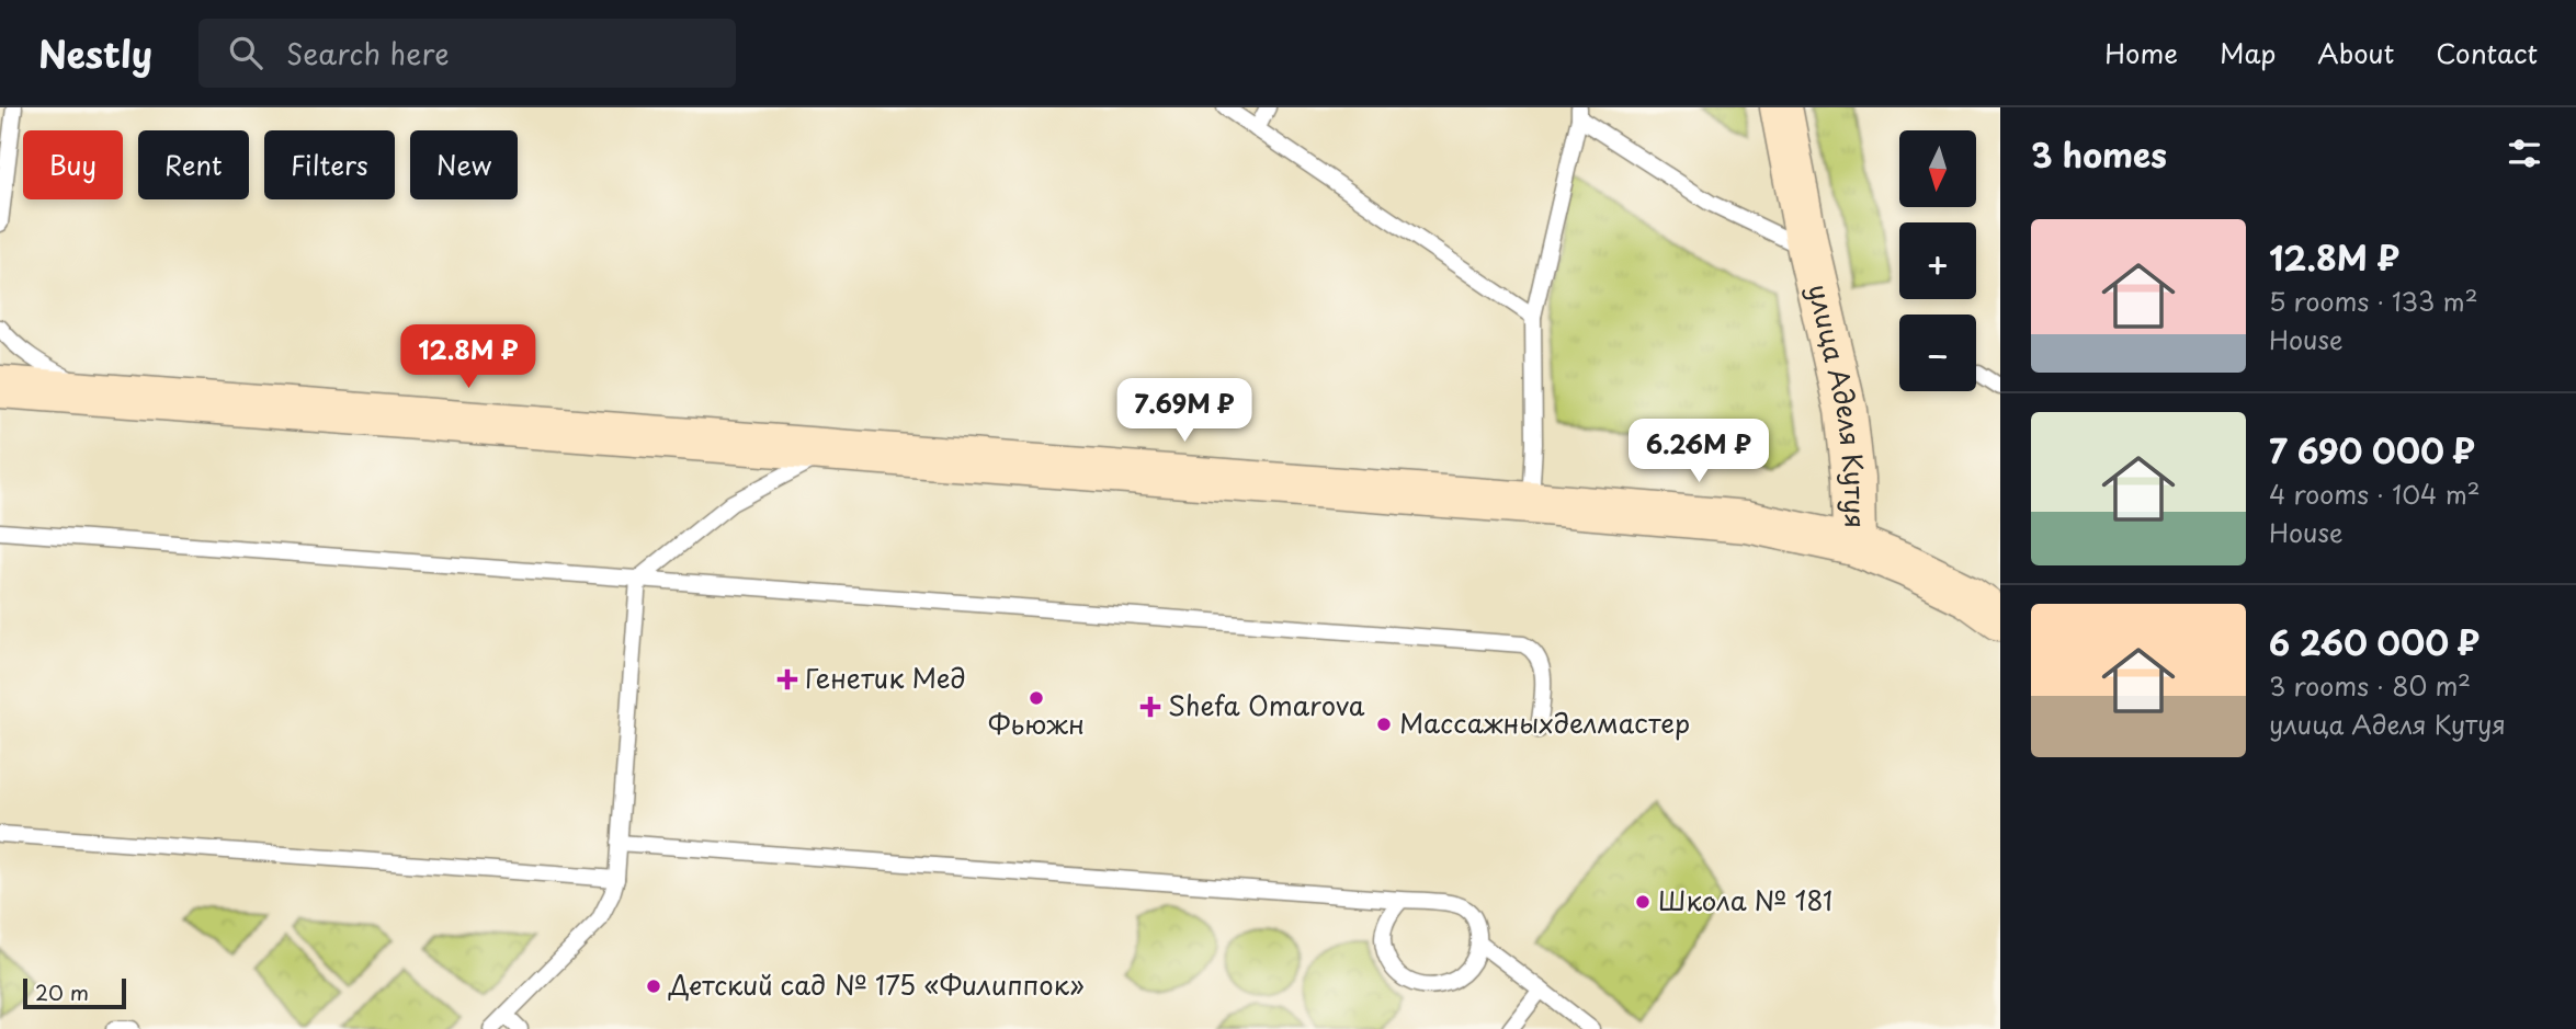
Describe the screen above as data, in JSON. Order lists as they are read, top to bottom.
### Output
{
  "streets": {
    "main road": ["улица Аделя Кутуя"]
  },
  "places": {
    "health": ["Генетик Мед", "Shefa Omarova"],
    "other": [
      "Фьюжн",
      "Массажныхделмастер",
      "Школа № 181",
      "Детский сад № 175 «Филиппок»"
    ]
  },
  "scale_bar": "20 m",
  "north": "bottom",
  "page": {
    "header": "Nestly",
    "search": "Search here",
    "nav": [
      "Home",
      "Map",
      "About",
      "Contact"
    ],
    "heading": "3 homes",
    "map_buttons": ["+", "−"],
    "chip": [
      "Buy",
      "Rent",
      "Filters",
      "New"
    ],
    "list": [
      {
        "name": "12.8M ₽",
        "note": "5 rooms · 133 m² · House"
      },
      {
        "name": "7 690 000 ₽",
        "note": "4 rooms · 104 m² · House"
      },
      {
        "name": "6 260 000 ₽",
        "note": "3 rooms · 80 m² · улица Аделя Кутуя"
      }
    ],
    "price": ["12.8M ₽", "7.69M ₽", "6.26M ₽"],
    "scale": "20 m"
  }
}
